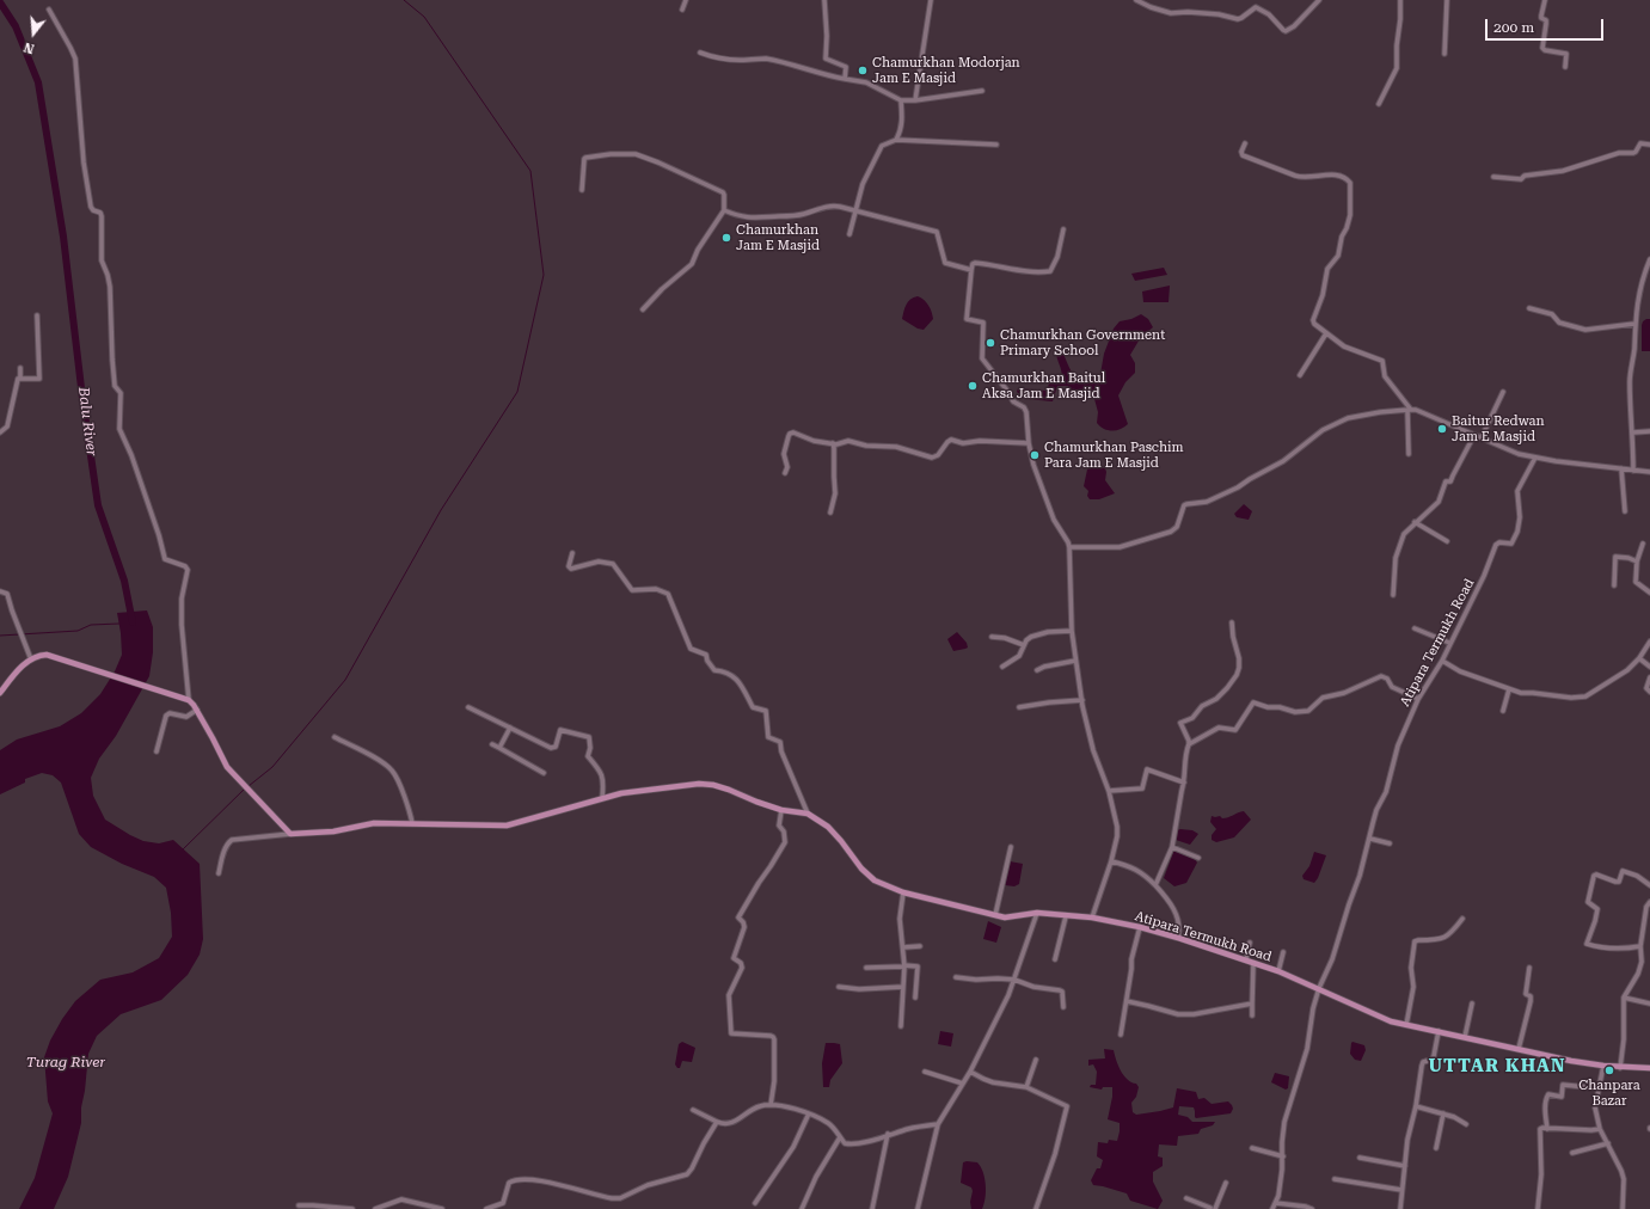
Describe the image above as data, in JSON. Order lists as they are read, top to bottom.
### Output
{
  "streets": {
    "main road": ["Atipara Termukh Road"]
  },
  "districts": ["UTTAR KHAN"],
  "water": ["Balu River", "Turag River"],
  "places": [
    "Chamurkhan Modorjan Jam E Masjid",
    "Chamurkhan Jam E Masjid",
    "Chamurkhan Government Primary School",
    "Chamurkhan Baitul Aksa Jam E Masjid",
    "Baitur Redwan Jam E Masjid",
    "Chamurkhan Paschim Para Jam E Masjid",
    "Chanpara Bazar"
  ],
  "scale_bar": "200 m",
  "north": "bottom"
}
